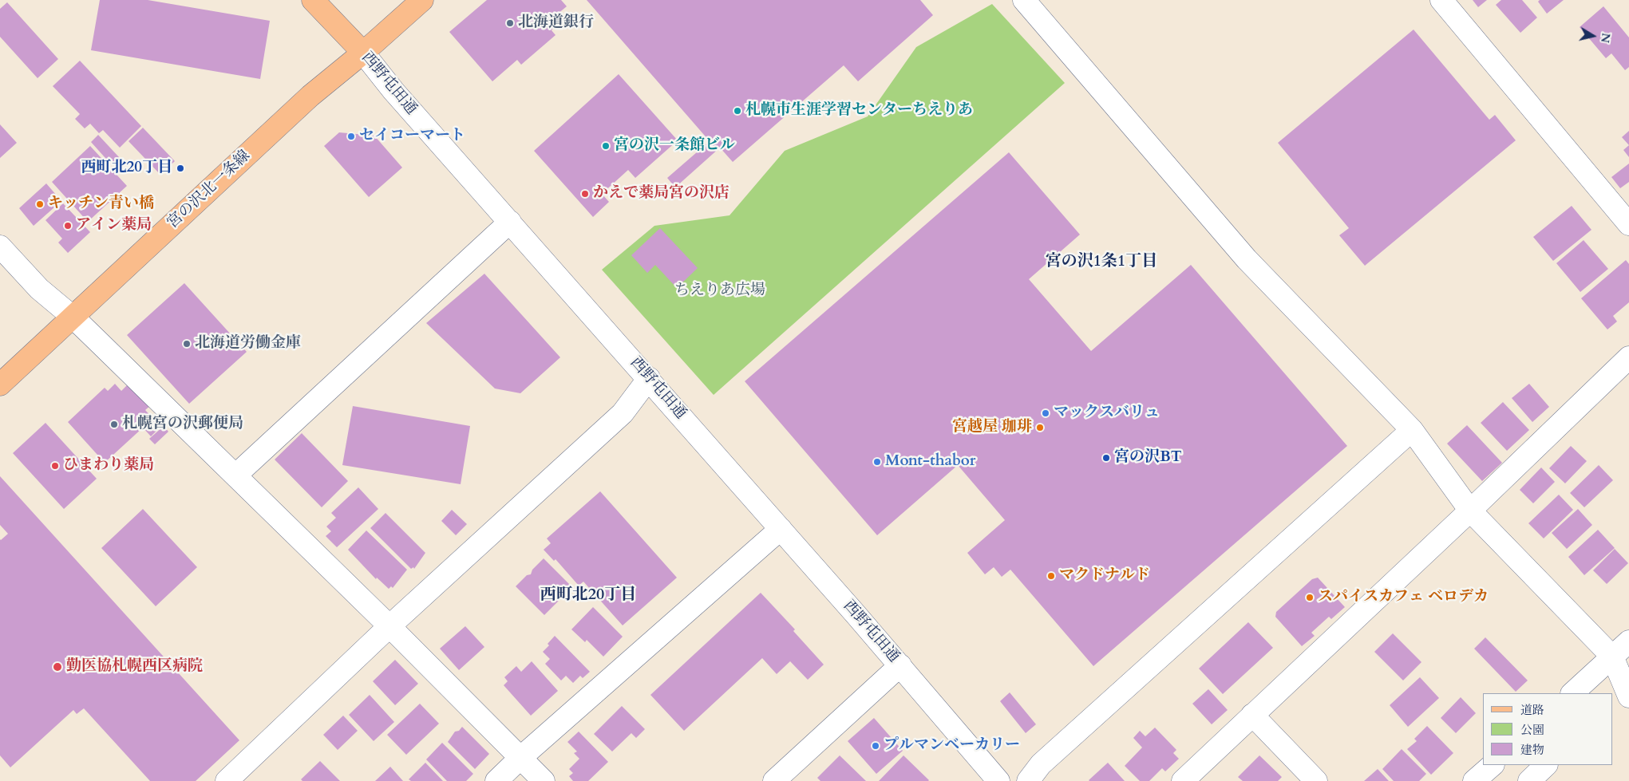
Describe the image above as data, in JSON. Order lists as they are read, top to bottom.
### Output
{
  "streets": {
    "main road": ["西野屯田通", "宮の沢北一条線"]
  },
  "crossings": [
    ["西野屯田通", "宮の沢北一条線"]
  ],
  "districts": ["宮の沢1条1丁目", "西町北20丁目"],
  "parks": ["ちえりあ広場"],
  "places": [
    "北海道銀行",
    "札幌市生涯学習センターちえりあ",
    "セイコーマート",
    "宮の沢一条館ビル",
    "西町北20丁目",
    "かえで薬局宮の沢店",
    "キッチン青い橋",
    "アイン薬局",
    "北海道労働金庫",
    "マックスバリュ",
    "札幌宮の沢郵便局",
    "宮越屋 珈琲",
    "宮の沢BT",
    "Mont-thabor",
    "ひまわり薬局",
    "マクドナルド",
    "スパイスカフェ ベロデカ",
    "勤医協札幌西区病院",
    "プルマンベーカリー"
  ],
  "legend": ["道路", "公園", "建物"],
  "north": "right"
}
